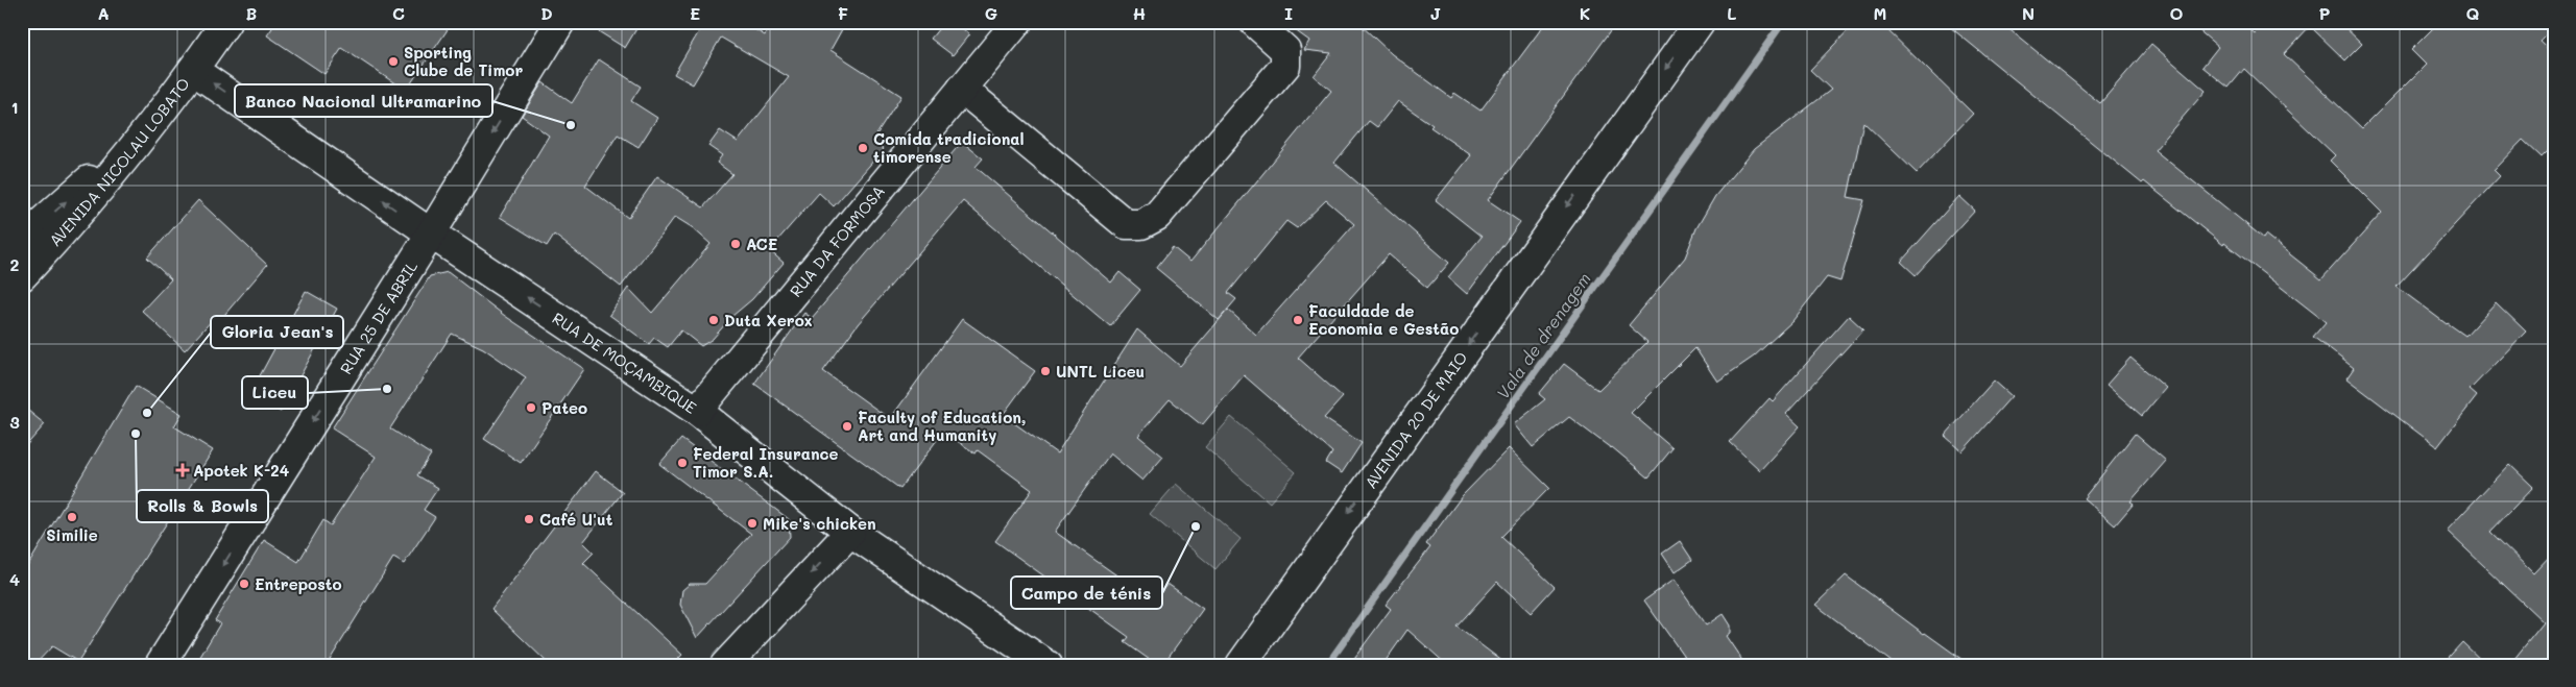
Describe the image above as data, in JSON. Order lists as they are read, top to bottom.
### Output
{
  "streets": {
    "street": [
      "AVENIDA NICOLAU LOBATO",
      "RUA DA FORMOSA",
      "RUA 25 DE ABRIL",
      "RUA DE MOÇAMBIQUE",
      "AVENIDA 20 DE MAIO"
    ]
  },
  "crossings": [
    ["AVENIDA NICOLAU LOBATO", "RUA DE MOÇAMBIQUE"],
    ["RUA DA FORMOSA", "RUA DE MOÇAMBIQUE"],
    ["RUA 25 DE ABRIL", "RUA DE MOÇAMBIQUE"]
  ],
  "one_way": ["RUA 25 DE ABRIL", "RUA DE MOÇAMBIQUE", "AVENIDA 20 DE MAIO"],
  "water": ["Vala de drenagem"],
  "places": {
    "other": [
      "Sporting Clube de Timor",
      "Banco Nacional Ultramarino",
      "Comida tradicional timorense",
      "ACE",
      "Duta Xerox",
      "Faculdade de Economia e Gestão",
      "UNTL Liceu",
      "Liceu",
      "Pateo",
      "Gloria Jean's",
      "Faculty of Education, Art and Humanity",
      "Rolls & Bowls",
      "Federal Insurance Timor S.A.",
      "Similie",
      "Café U'ut",
      "Mike's chicken",
      "Campo de ténis",
      "Entreposto"
    ],
    "health": ["Apotek K-24"]
  },
  "grid": {
    "columns": [
      "A",
      "B",
      "C",
      "D",
      "E",
      "F",
      "G",
      "H",
      "I",
      "J",
      "K",
      "L",
      "M",
      "N",
      "O",
      "P",
      "Q"
    ],
    "rows": [
      "1",
      "2",
      "3",
      "4"
    ]
  }
}
